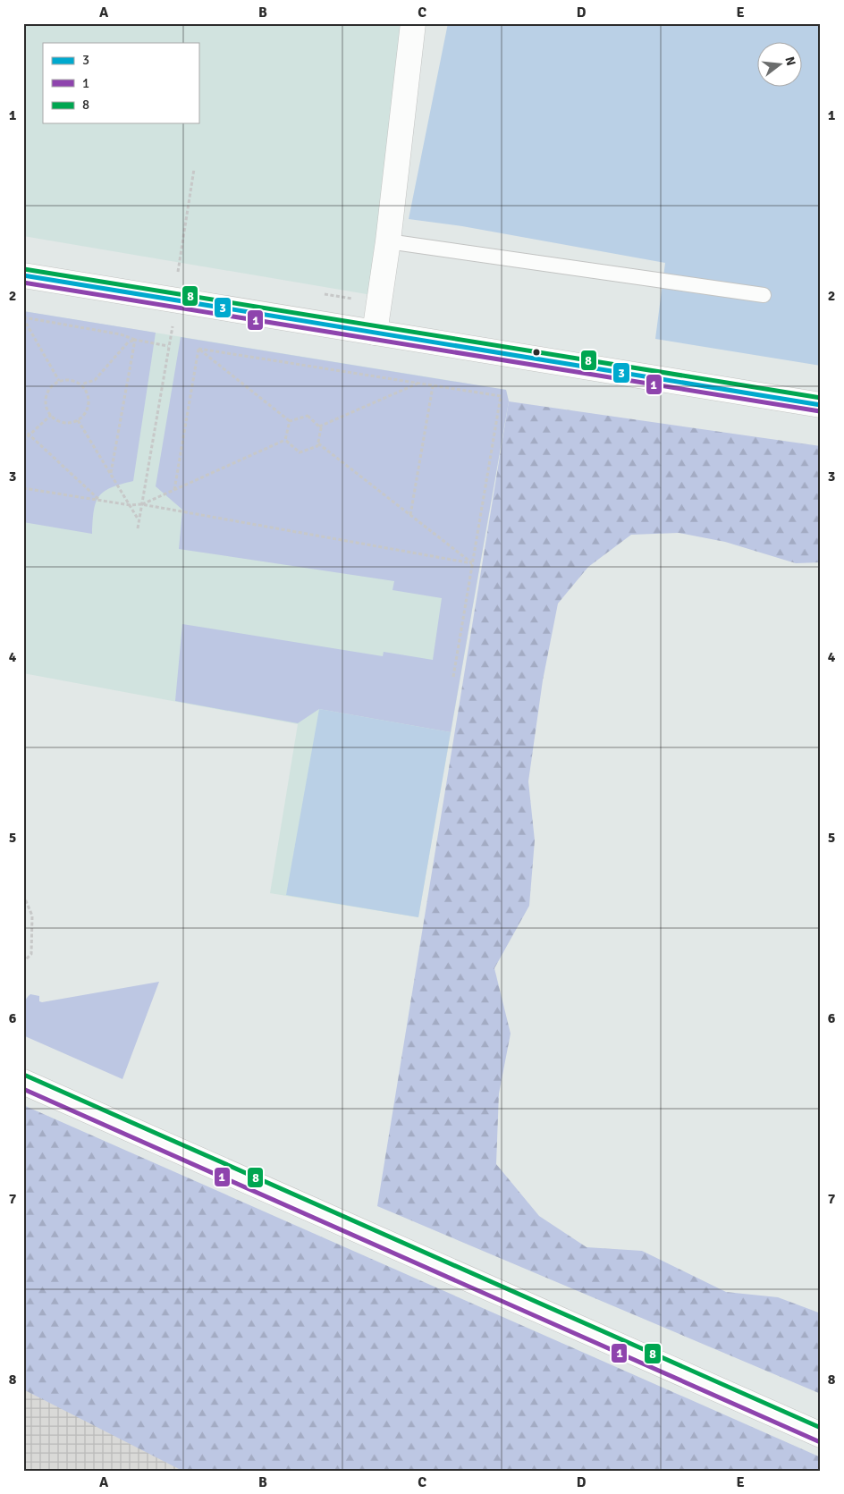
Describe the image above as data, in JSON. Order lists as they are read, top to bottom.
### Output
{
  "lines": ["transit line 8", "transit line 3", "transit line 1"],
  "legend": ["3", "1", "8"],
  "north": "right",
  "grid": {
    "columns": [
      "A",
      "B",
      "C",
      "D",
      "E"
    ],
    "rows": [
      "1",
      "2",
      "3",
      "4",
      "5",
      "6",
      "7",
      "8"
    ]
  }
}
